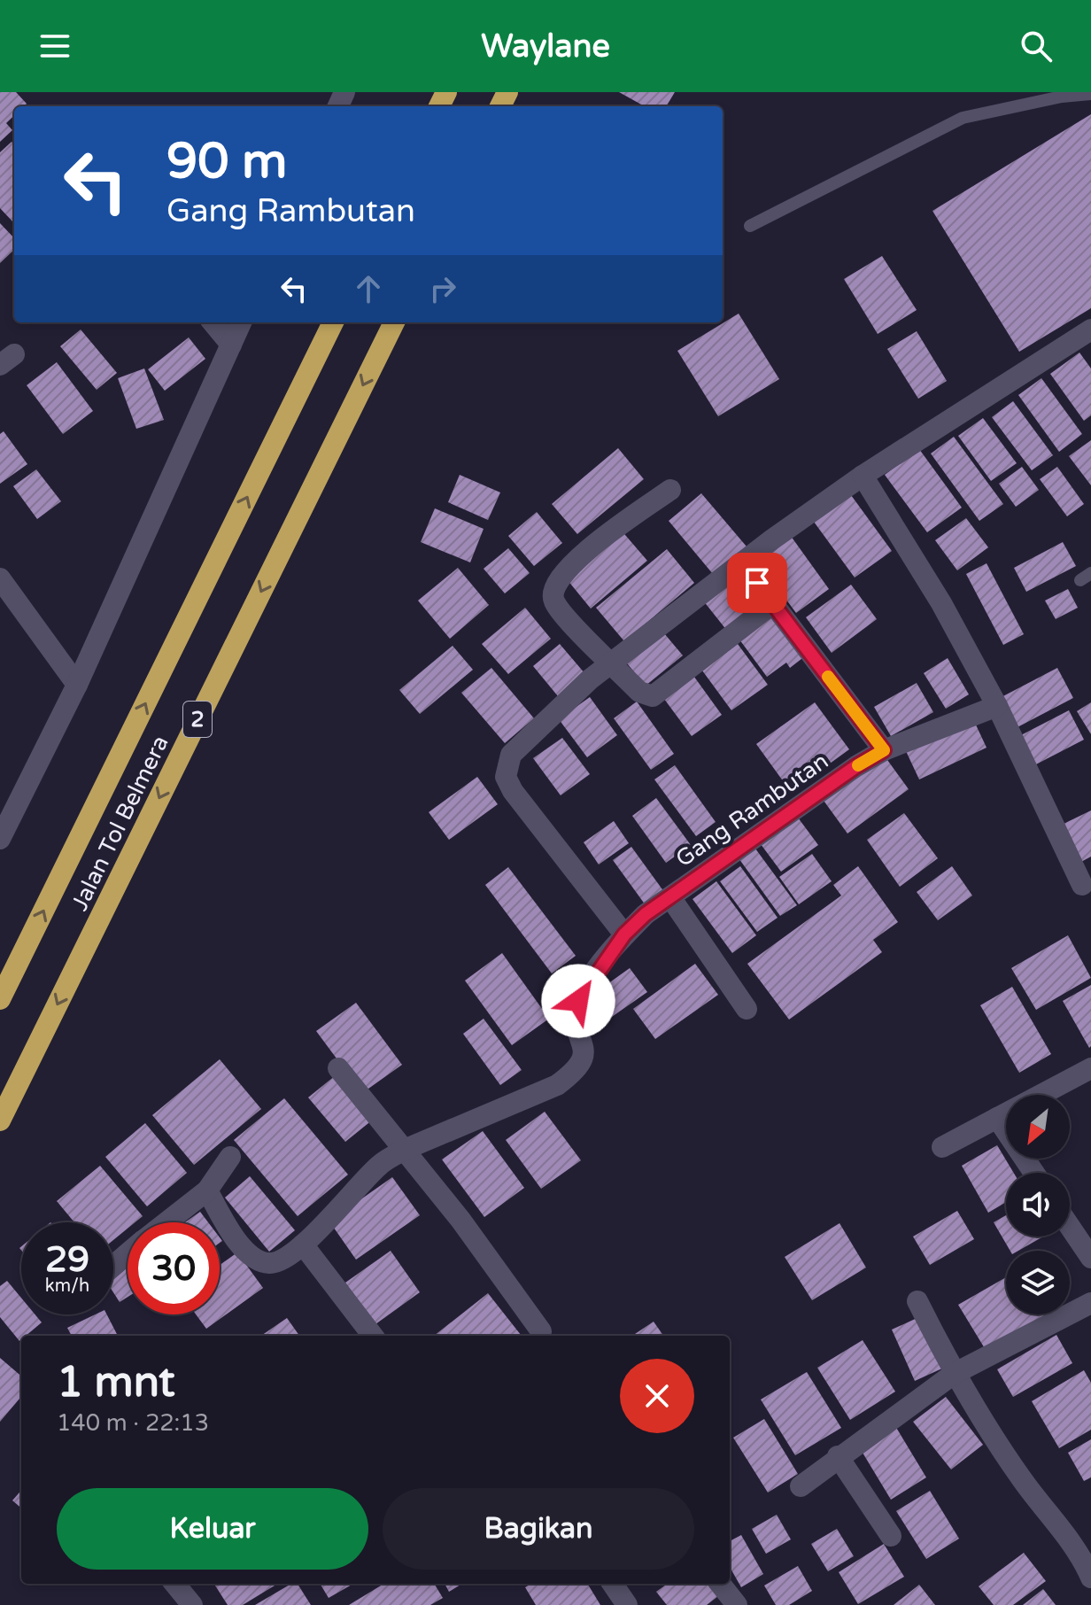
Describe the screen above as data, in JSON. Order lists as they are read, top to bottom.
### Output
{
  "streets": {
    "highway": ["2", "Jalan Tol Belmera"],
    "street": ["Gang Rambutan"]
  },
  "north": "bottom left",
  "page": {
    "header": "Waylane",
    "turn": ["90 m", "Gang Rambutan"],
    "speed": "29 km/h",
    "limit": "30",
    "heading": ["1 mnt", "140 m · 22:13"],
    "buttons": ["Keluar", "Bagikan"]
  }
}
